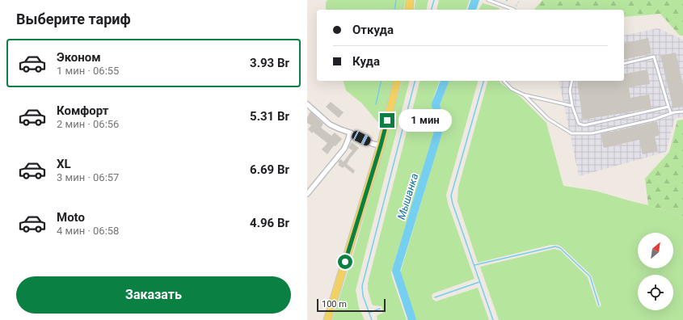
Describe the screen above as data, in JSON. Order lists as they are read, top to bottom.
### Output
{
  "water": ["Мышанка"],
  "scale_bar": "100 m",
  "north": "top right",
  "page": {
    "heading": "Выберите тариф",
    "banner": ["Откуда", "Куда"],
    "list": [
      {
        "name": "Эконом",
        "note": "1 мин · 06:55",
        "value": "3.93 Br"
      },
      {
        "name": "Комфорт",
        "note": "2 мин · 06:56",
        "value": "5.31 Br"
      },
      {
        "name": "XL",
        "note": "3 мин · 06:57",
        "value": "6.69 Br"
      },
      {
        "name": "Moto",
        "note": "4 мин · 06:58",
        "value": "4.96 Br"
      }
    ],
    "bubble": "1 мин",
    "buttons": "Заказать",
    "scale": "100 m"
  }
}
